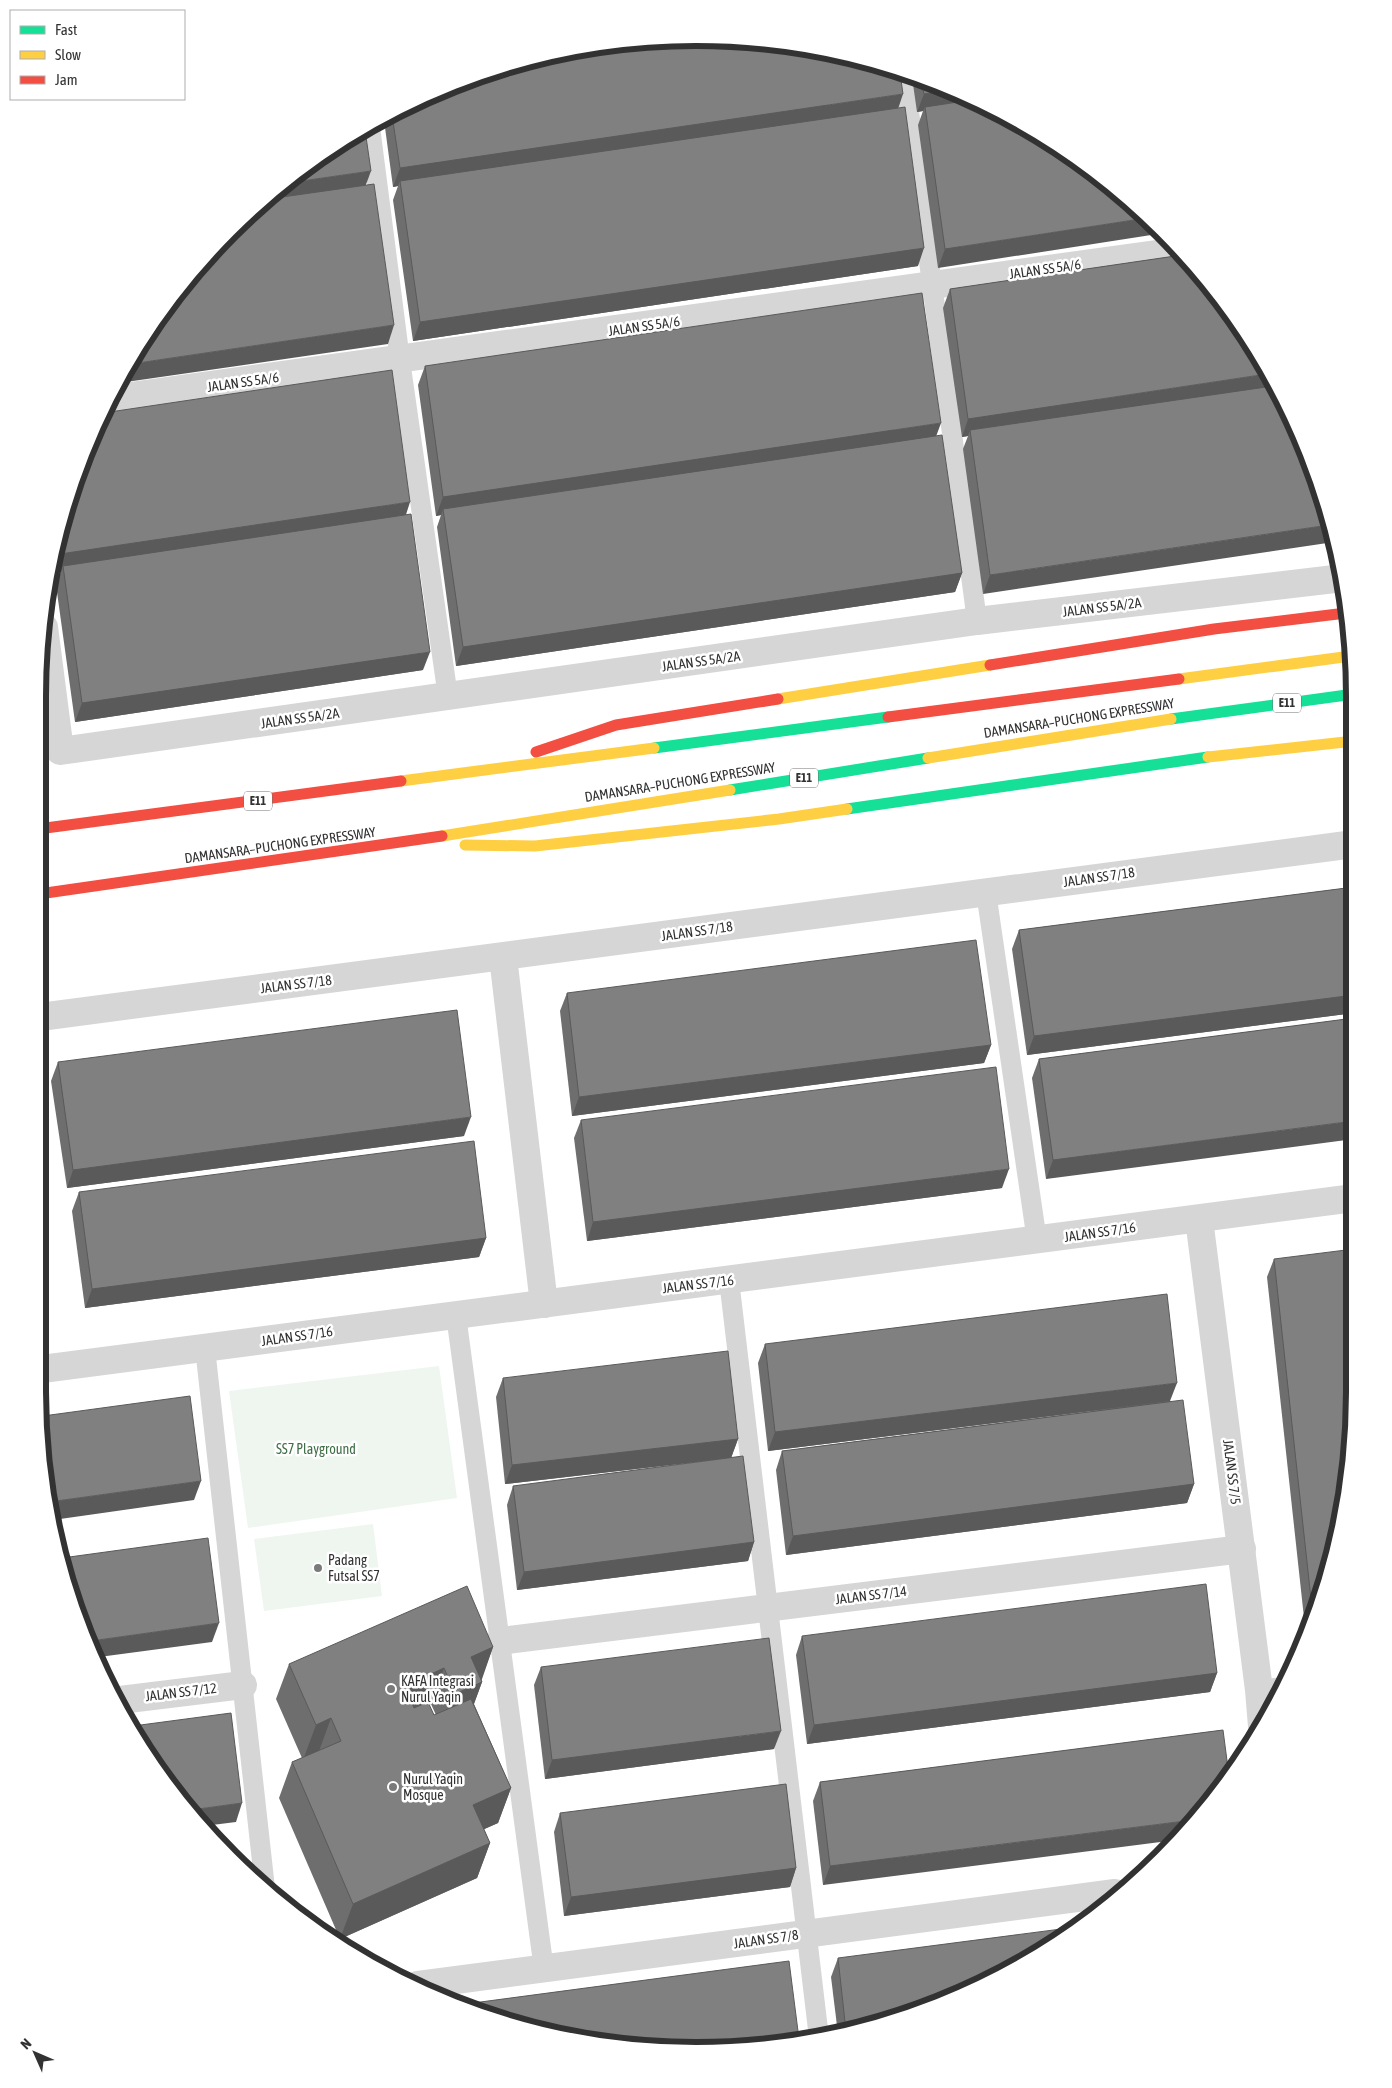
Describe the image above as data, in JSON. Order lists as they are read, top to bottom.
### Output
{
  "streets": {
    "highway": ["E11", "DAMANSARA–PUCHONG EXPRESSWAY"],
    "street": [
      "JALAN SS 5A/6",
      "JALAN SS 5A/2A",
      "JALAN SS 7/18",
      "JALAN SS 7/16",
      "JALAN SS 7/5",
      "JALAN SS 7/14",
      "JALAN SS 7/12",
      "JALAN SS 7/8"
    ]
  },
  "crossings": [
    ["JALAN SS 7/16", "JALAN SS 7/5"],
    ["JALAN SS 7/5", "JALAN SS 7/14"]
  ],
  "parks": ["SS7 Playground"],
  "places": ["Padang Futsal SS7", "KAFA Integrasi Nurul Yaqin", "Nurul Yaqin Mosque"],
  "legend": ["Fast", "Slow", "Jam"],
  "north": "top left"
}
